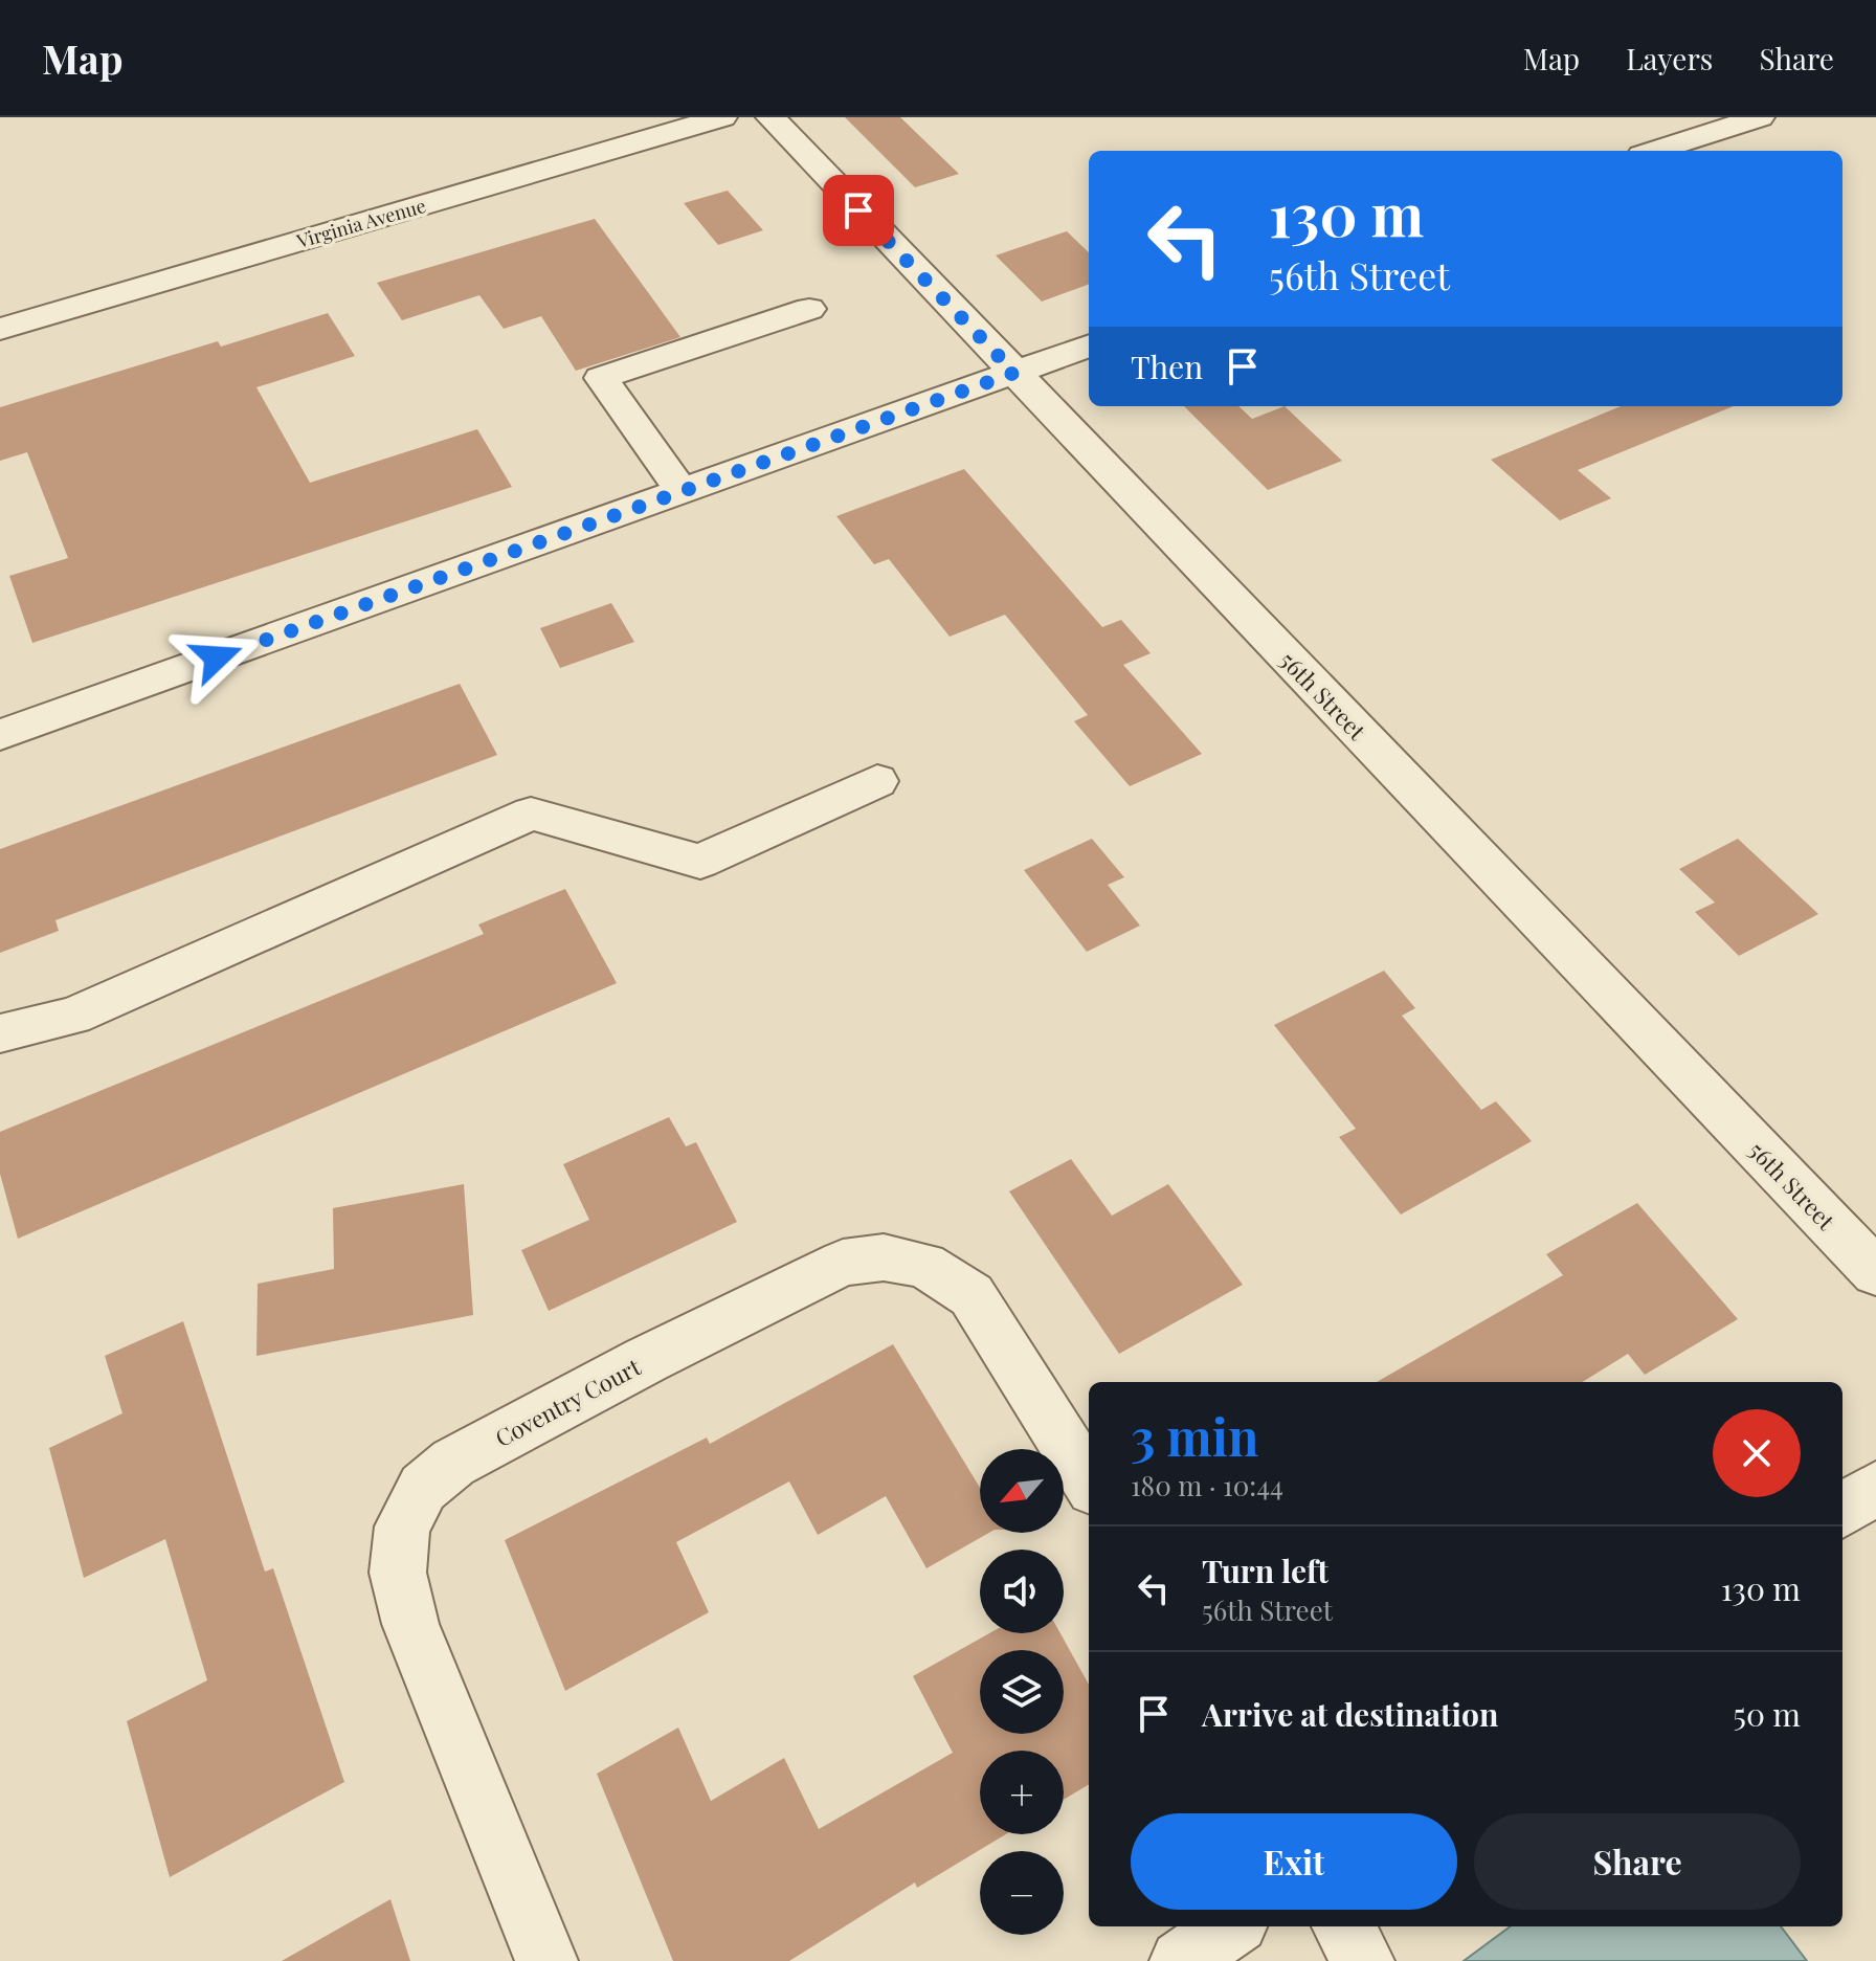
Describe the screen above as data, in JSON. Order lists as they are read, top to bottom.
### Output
{
  "streets": {
    "street": ["Virginia Avenue", "56th Street", "Coventry Court"]
  },
  "north": "bottom left",
  "page": {
    "header": "Map",
    "nav": ["Map", "Layers", "Share"],
    "turn": ["130 m", "56th Street"],
    "then": "Then",
    "heading": ["3 min", "180 m · 10:44"],
    "map_buttons": ["+", "−"],
    "list": [
      {
        "name": "Turn left",
        "note": "56th Street",
        "value": "130 m"
      },
      {
        "name": "Arrive at destination",
        "value": "50 m"
      }
    ],
    "buttons": ["Exit", "Share"]
  }
}
